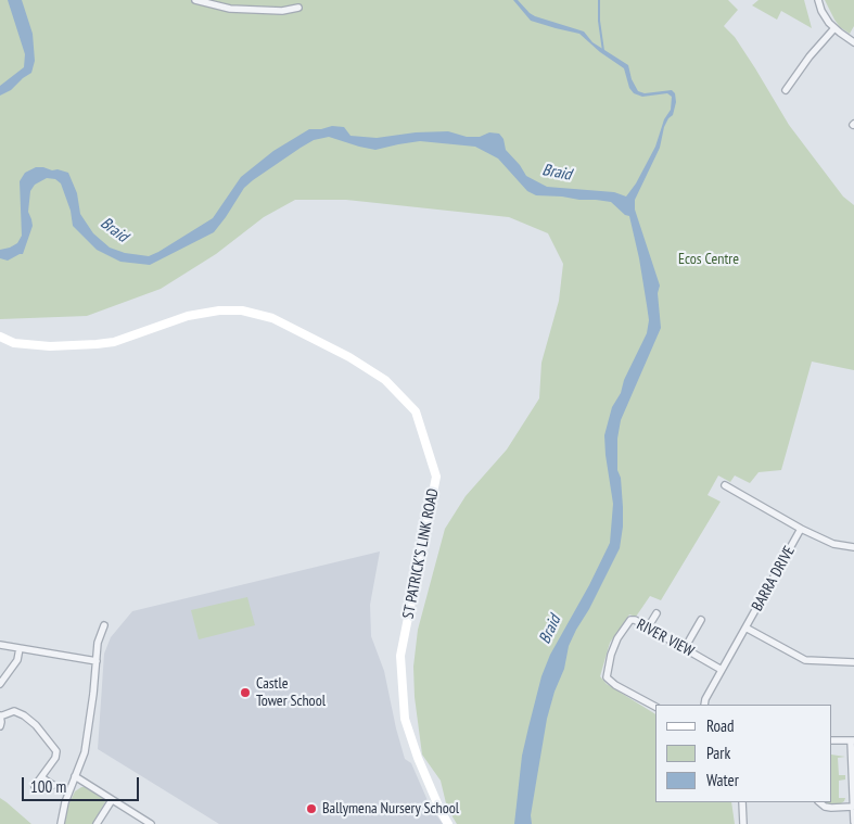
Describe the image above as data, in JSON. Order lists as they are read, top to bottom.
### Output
{
  "streets": {
    "street": ["ST PATRICK’S LINK ROAD", "BARRA DRIVE", "RIVER VIEW"]
  },
  "crossings": [
    ["BARRA DRIVE", "RIVER VIEW"]
  ],
  "water": ["Braid"],
  "parks": ["Ecos Centre"],
  "places": ["Castle Tower School", "Ballymena Nursery School"],
  "legend": ["Road", "Park", "Water"],
  "scale_bar": "100 m"
}
